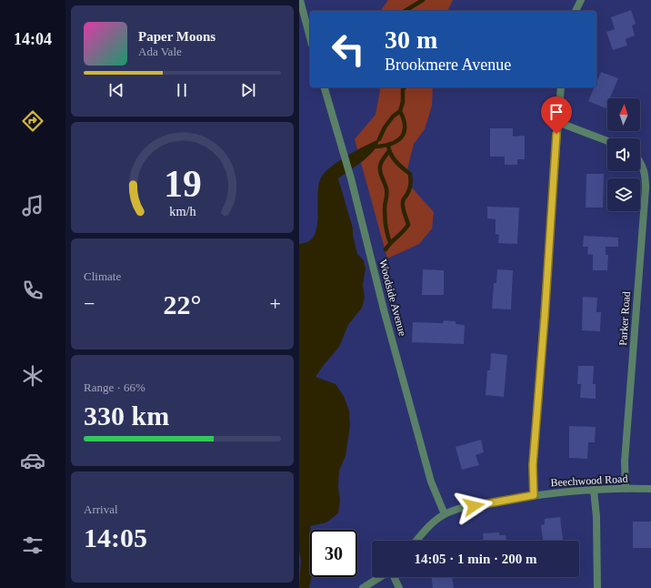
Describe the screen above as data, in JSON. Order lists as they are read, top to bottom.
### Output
{
  "streets": {
    "street": ["Woodside Avenue", "Parker Road", "Beechwood Road"]
  },
  "crossings": [
    ["Woodside Avenue", "Beechwood Road"],
    ["Parker Road", "Beechwood Road"]
  ],
  "north": "top",
  "page": {
    "tabs": "14:04",
    "turn": ["30 m", "Brookmere Avenue"],
    "song": ["Paper Moons", "Ada Vale"],
    "tile": [
      "Climate",
      ["Range · 66%", "330 km"],
      ["Arrival", "14:05"]
    ],
    "heat": ["−", "22°", "+"],
    "limit": "30",
    "trip": "14:05 · 1 min · 200 m",
    "gauge": ["19", "km/h"]
  }
}
